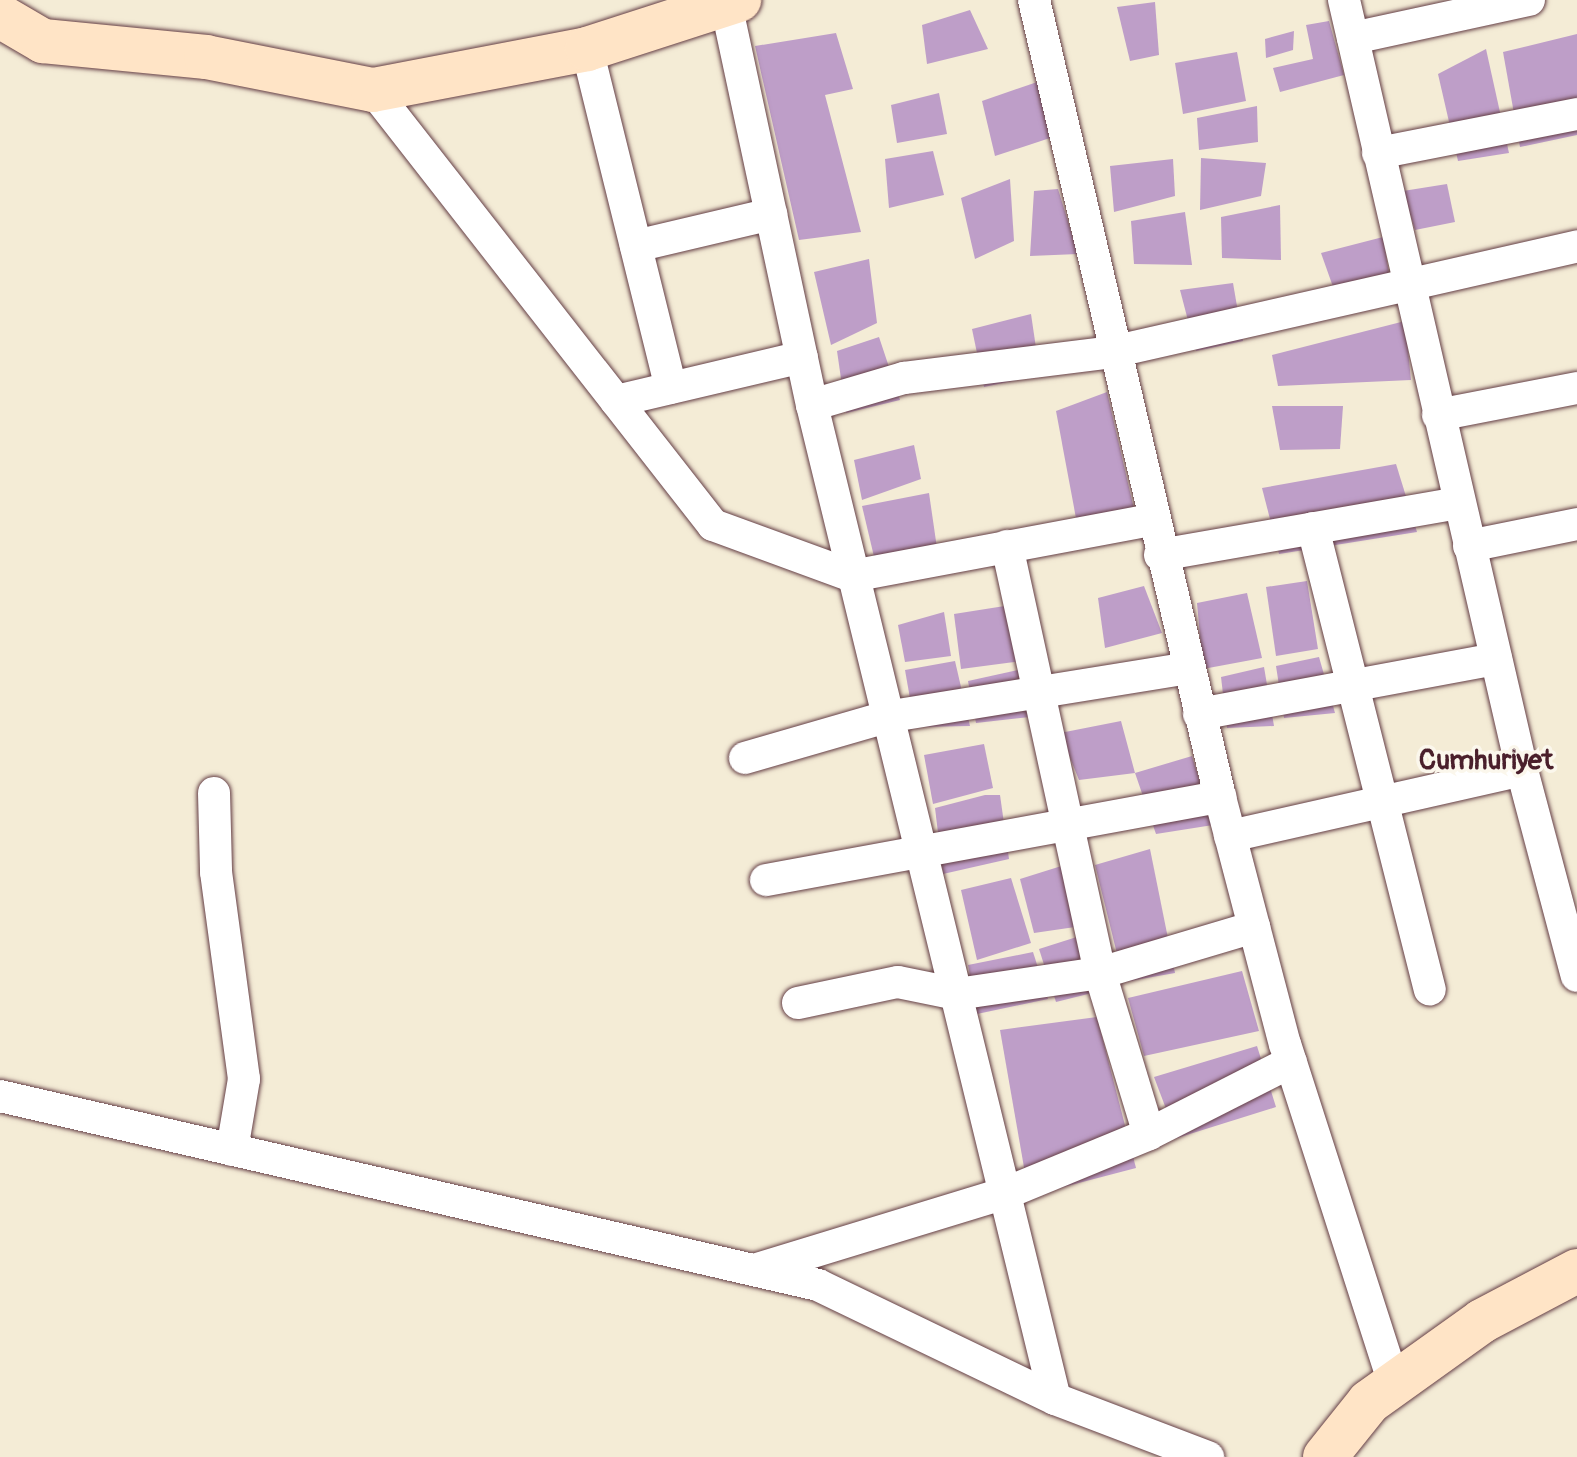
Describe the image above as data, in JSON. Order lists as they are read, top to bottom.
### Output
{
  "districts": ["Cumhuriyet"]
}
